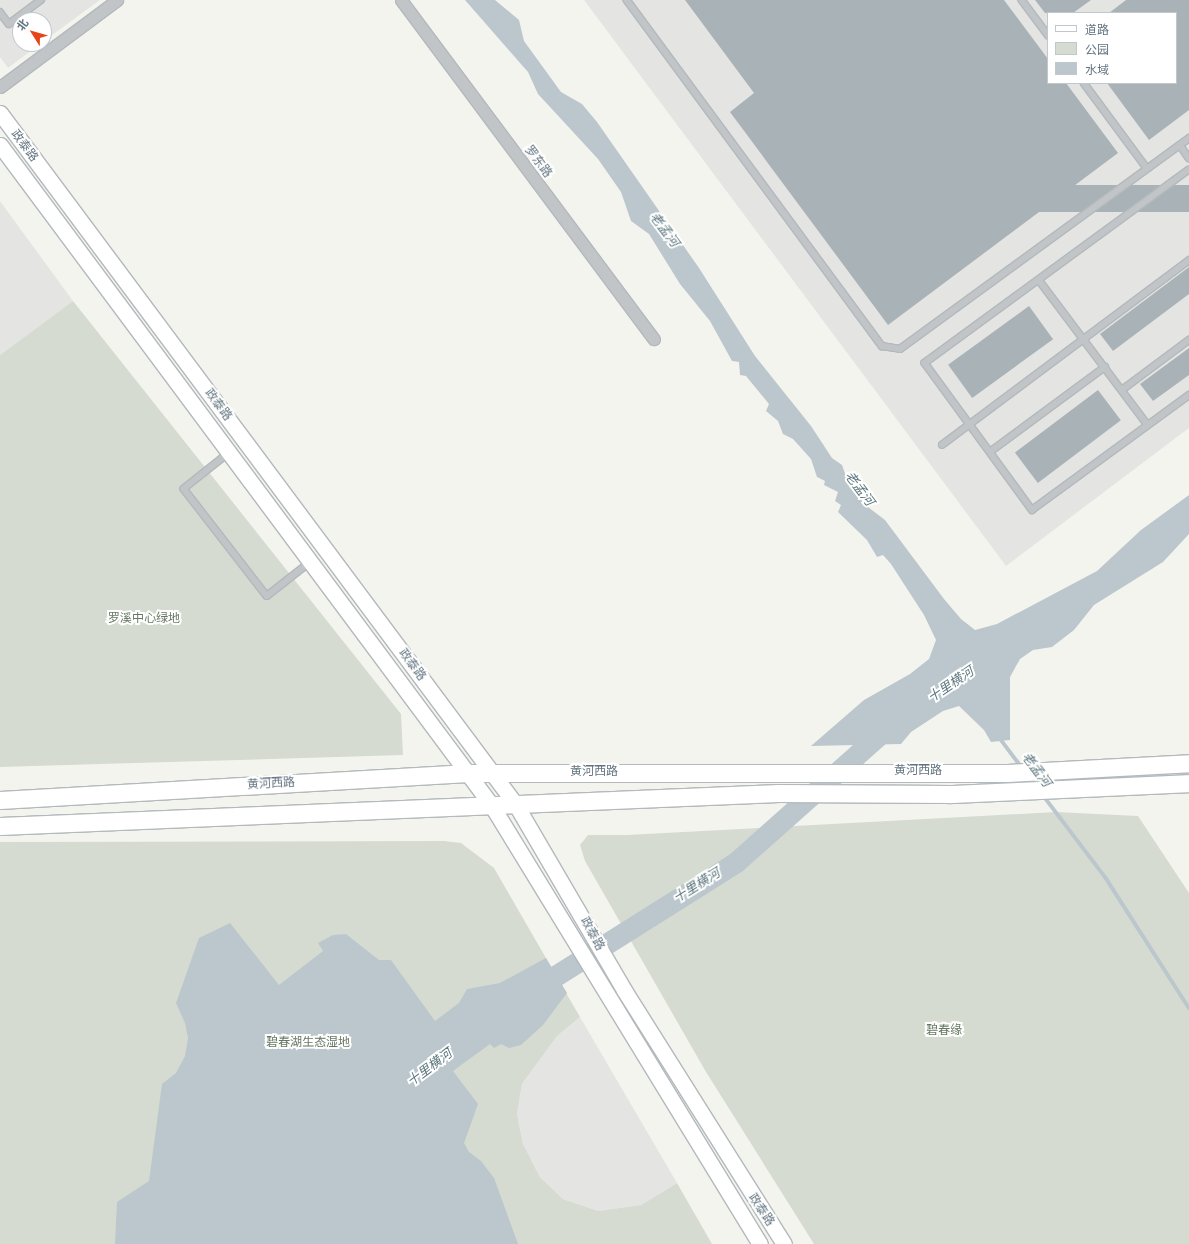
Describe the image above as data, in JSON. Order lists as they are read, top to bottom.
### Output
{
  "streets": {
    "main road": ["政泰路", "黄河西路"],
    "street": ["罗东路"]
  },
  "crossings": [
    ["政泰路", "黄河西路"]
  ],
  "water": ["老孟河", "十里横河"],
  "parks": ["罗溪中心绿地", "碧春缘", "碧春湖生态湿地"],
  "legend": ["道路", "公园", "水域"],
  "north": "top left"
}
